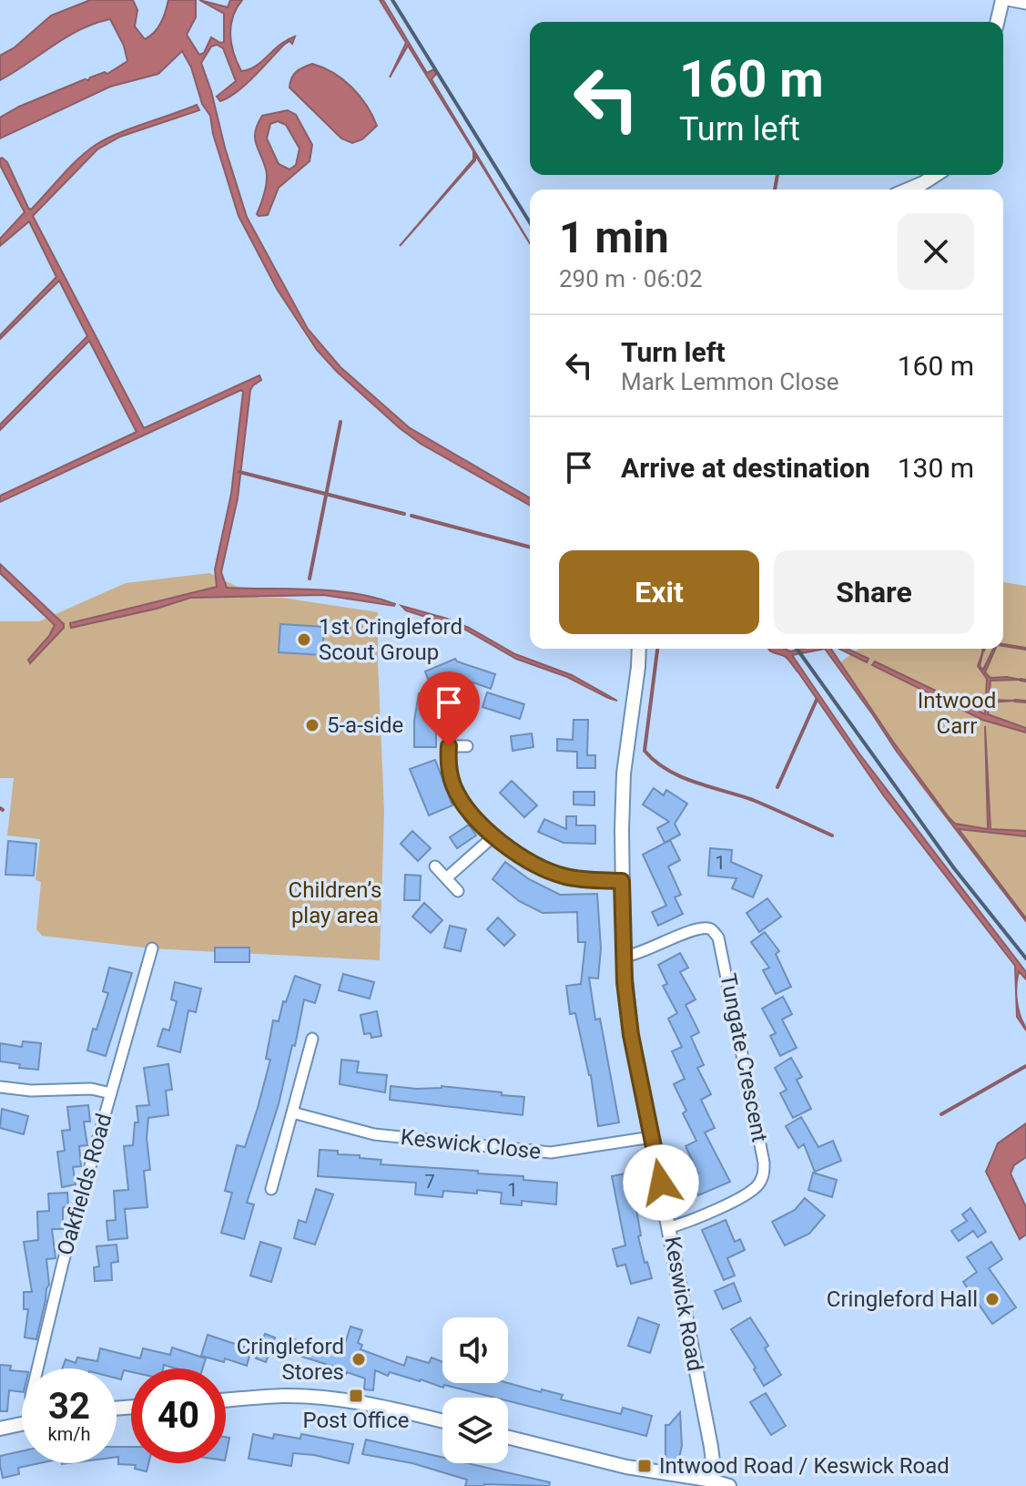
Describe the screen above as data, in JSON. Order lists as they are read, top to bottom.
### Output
{
  "streets": {
    "street": [
      "Tungate Crescent",
      "Keswick Close",
      "Oakfields Road",
      "Keswick Road"
    ]
  },
  "crossings": [
    ["Tungate Crescent", "Keswick Road"],
    ["Keswick Close", "Keswick Road"]
  ],
  "parks": ["Intwood Carr", "Children’s play area"],
  "places": {
    "other": [
      "1st Cringleford Scout Group",
      "5-a-side",
      "Cringleford Hall",
      "Cringleford Stores"
    ],
    "transit": ["Post Office", "Intwood Road / Keswick Road"]
  },
  "house_numbers": ["1", "7", "1"],
  "page": {
    "turn": ["160 m", "Turn left"],
    "heading": ["1 min", "290 m · 06:02"],
    "list": [
      {
        "name": "Turn left",
        "note": "Mark Lemmon Close",
        "value": "160 m"
      },
      {
        "name": "Arrive at destination",
        "value": "130 m"
      }
    ],
    "buttons": ["Exit", "Share"],
    "speed": "32 km/h",
    "limit": "40"
  }
}
